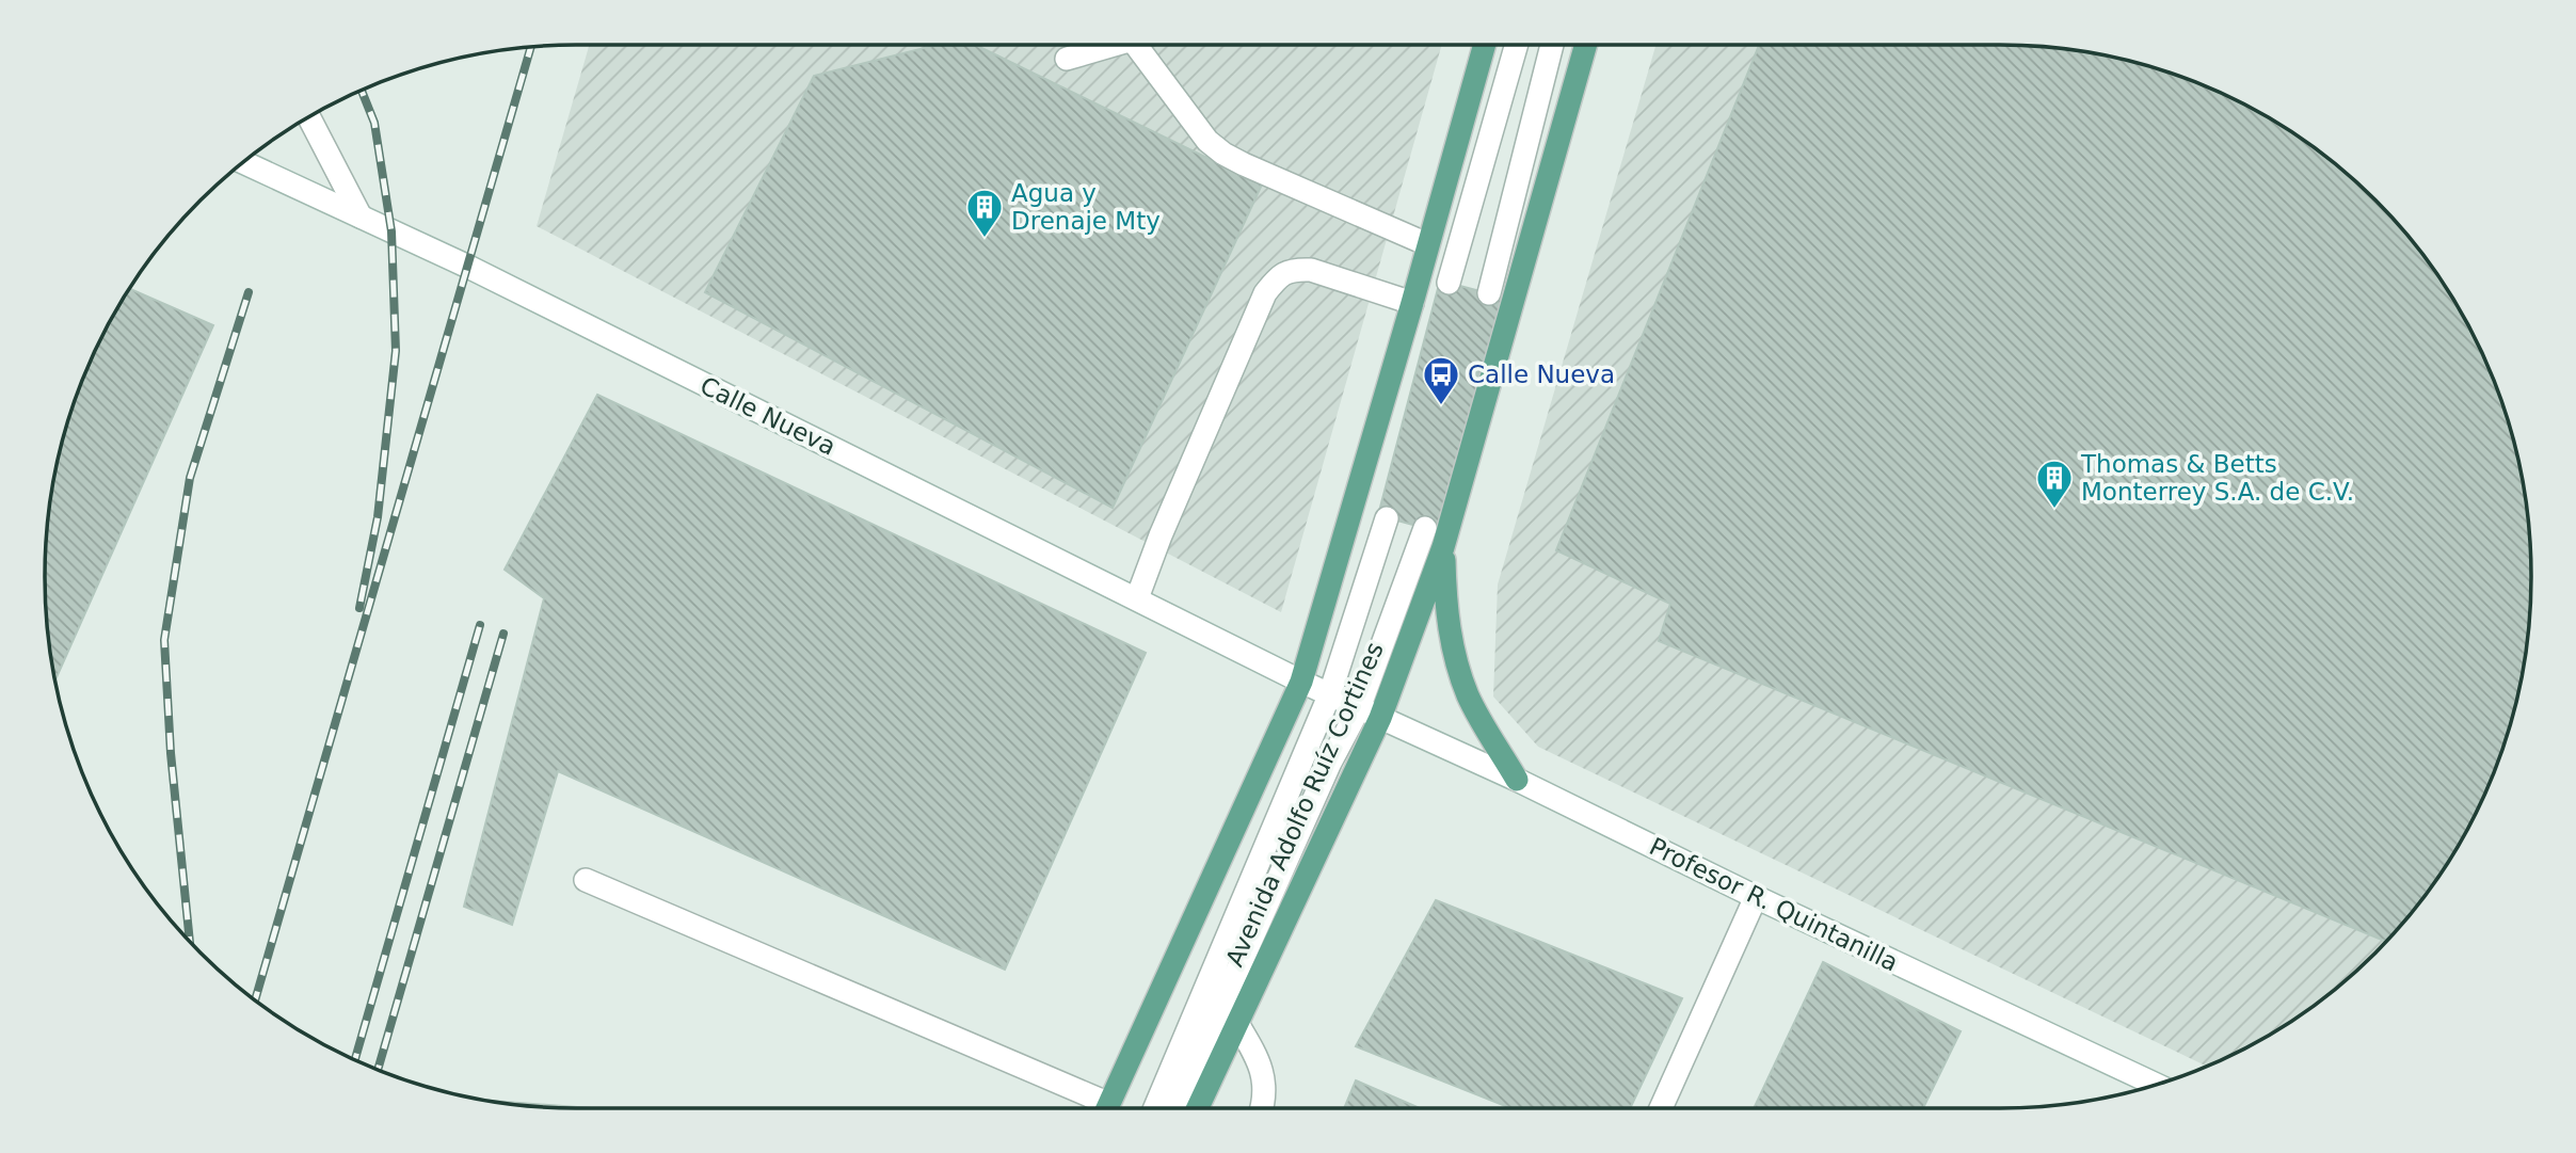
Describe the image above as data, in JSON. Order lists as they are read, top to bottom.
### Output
{
  "streets": {
    "main road": ["Avenida Adolfo Ruíz Cortines"],
    "street": ["Calle Nueva", "Profesor R. Quintanilla"]
  },
  "crossings": [
    ["Calle Nueva", "Profesor R. Quintanilla"],
    ["Avenida Adolfo Ruíz Cortines", "Profesor R. Quintanilla"]
  ],
  "places": {
    "building": ["Agua y Drenaje Mty", "Thomas & Betts Monterrey S.A. de C.V."],
    "bus stop": ["Calle Nueva"]
  }
}
